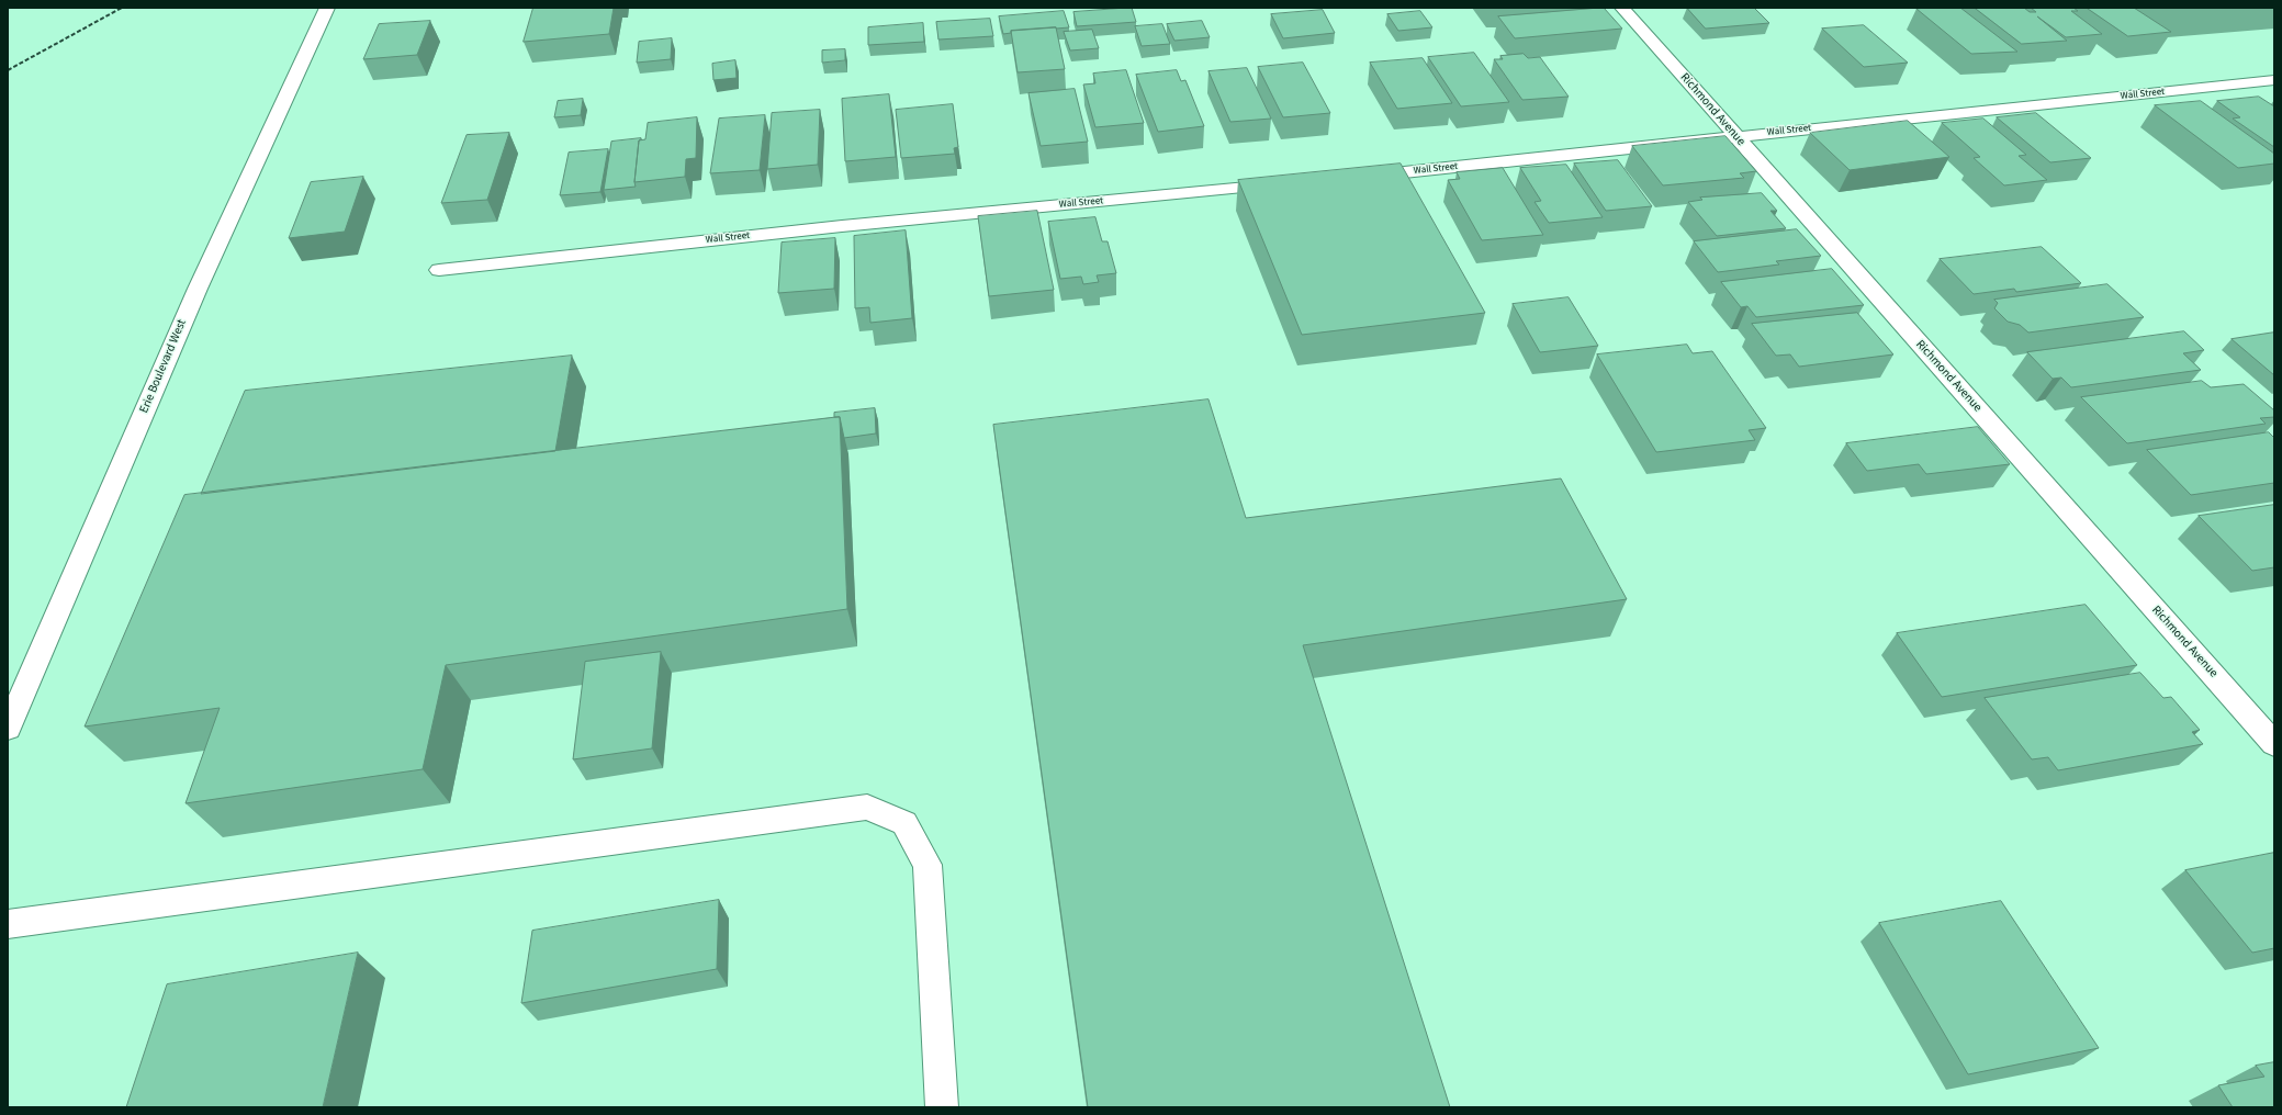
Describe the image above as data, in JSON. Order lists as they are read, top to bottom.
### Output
{
  "streets": {
    "street": ["Wall Street", "Richmond Avenue", "Erie Boulevard West"]
  },
  "crossings": [
    ["Wall Street", "Richmond Avenue"]
  ]
}
